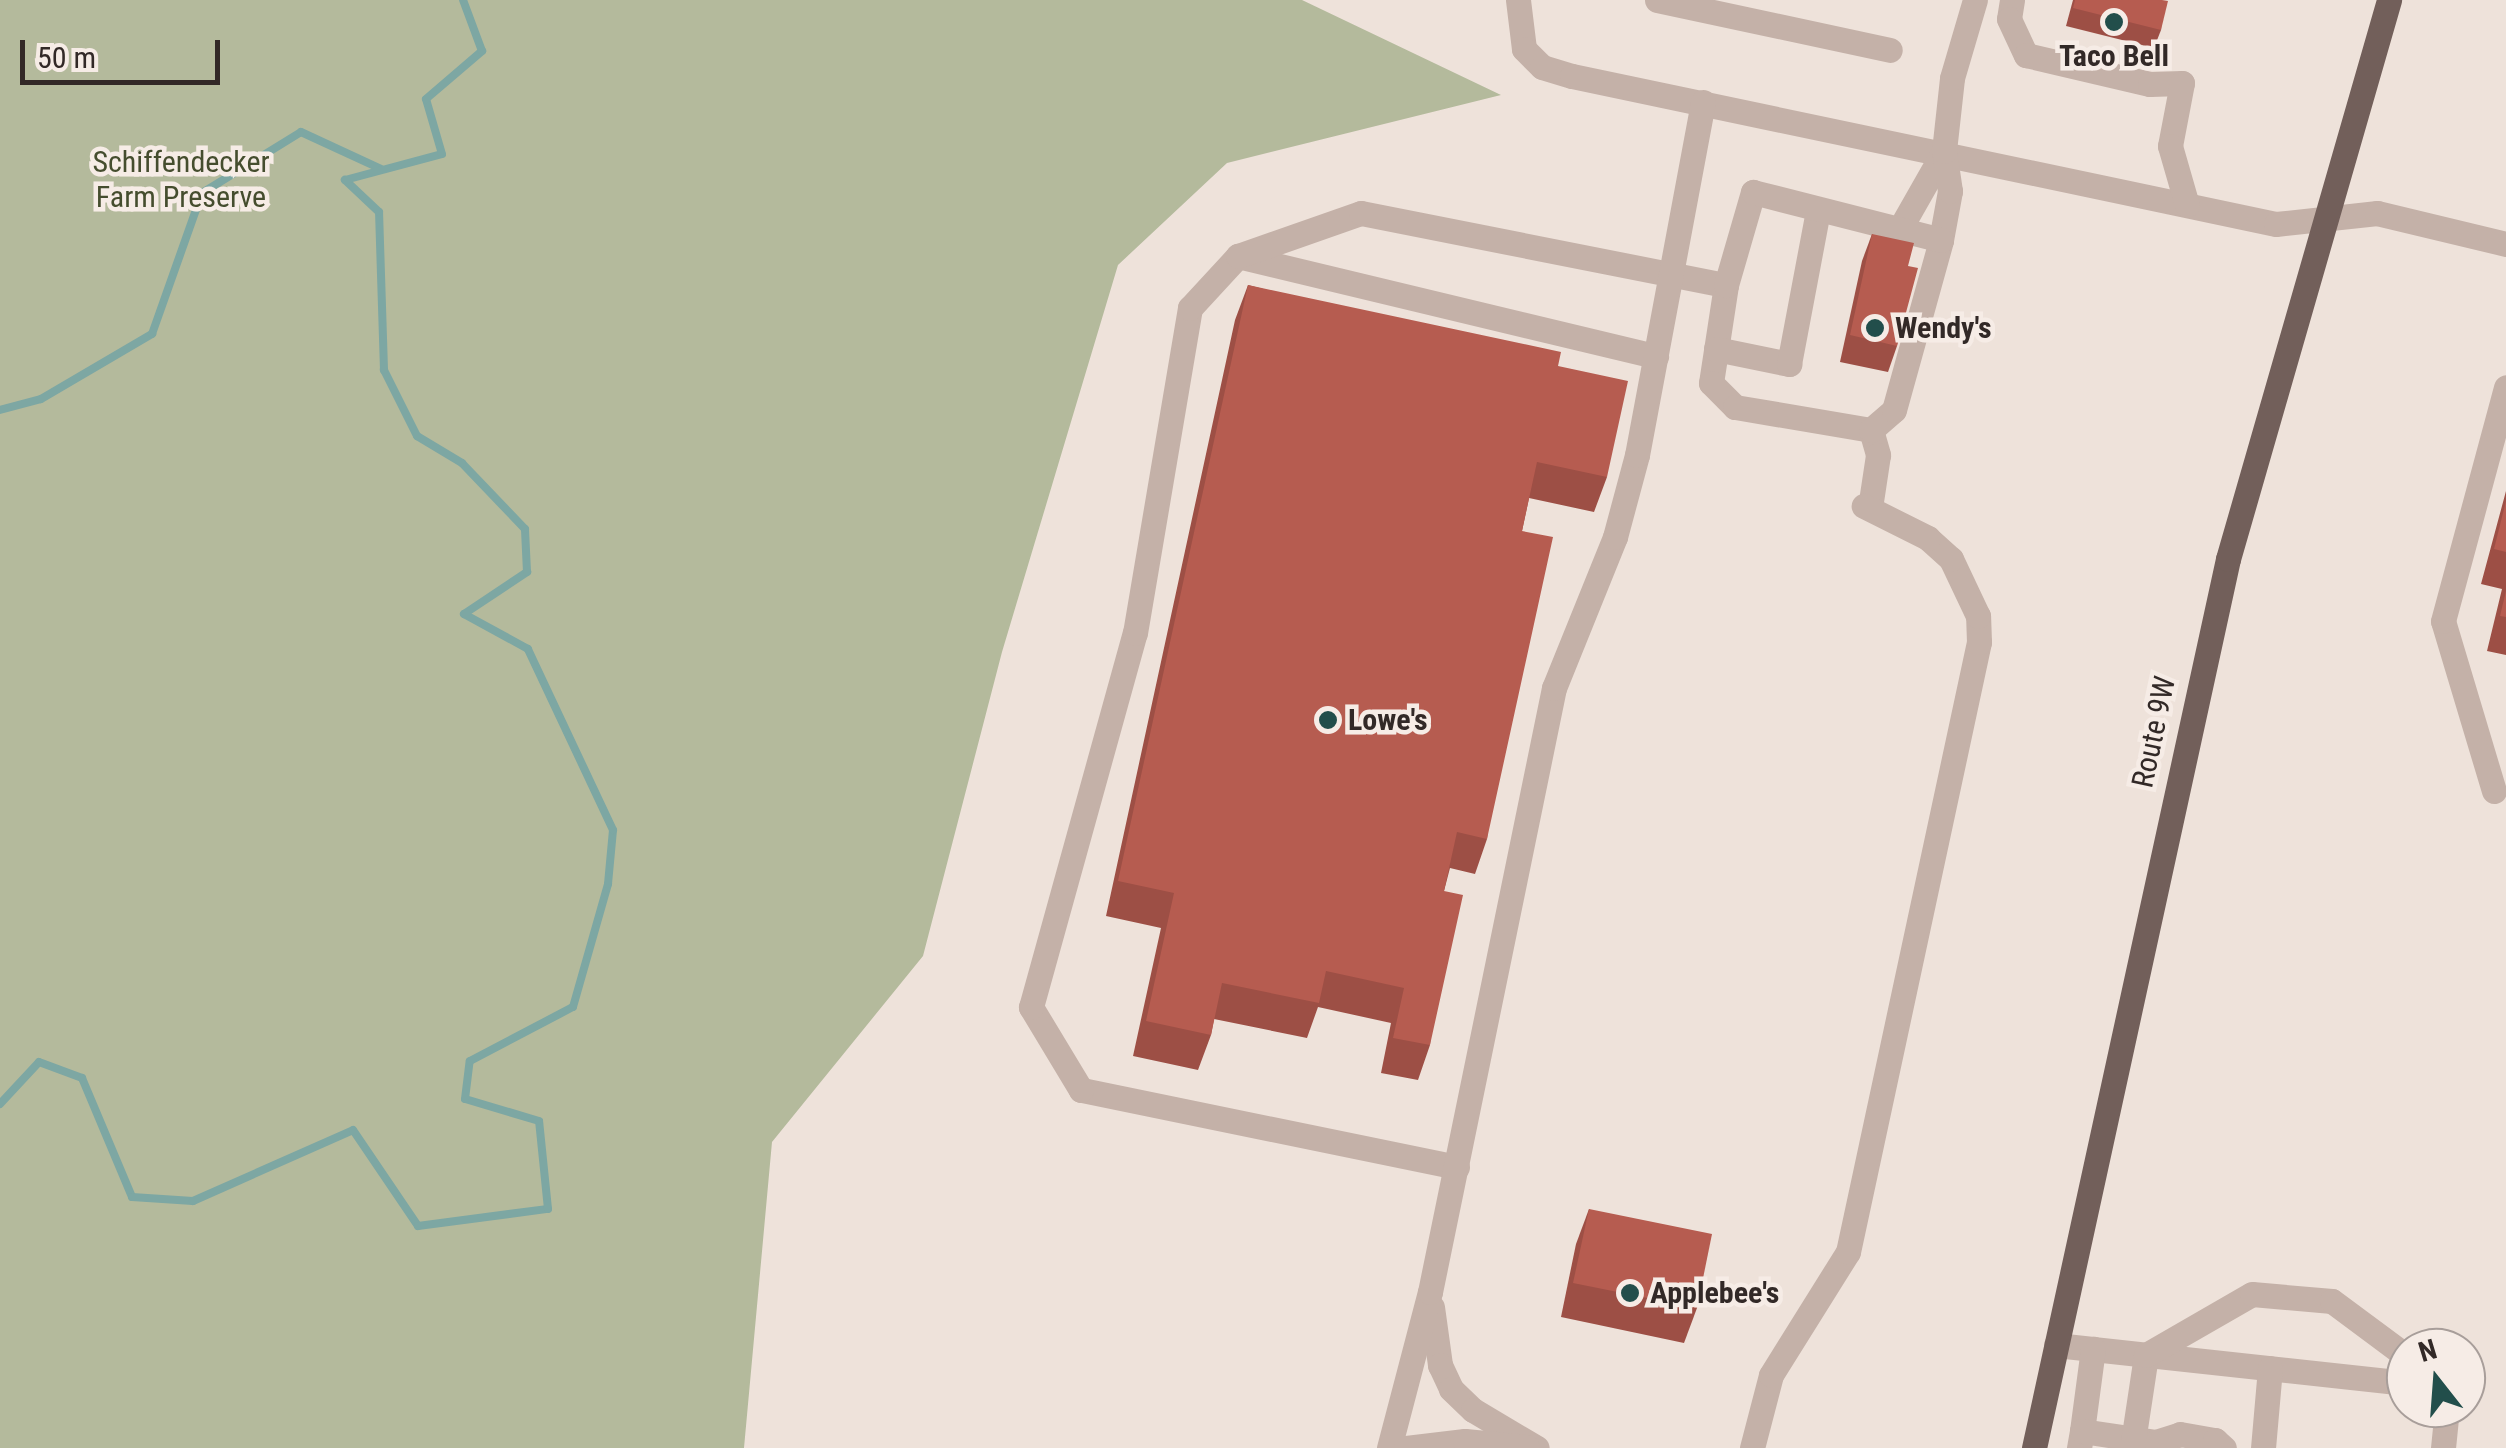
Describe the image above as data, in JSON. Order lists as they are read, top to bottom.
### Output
{
  "streets": {
    "main road": ["Route 9W"]
  },
  "parks": ["Schiffendecker Farm Preserve"],
  "places": [
    "Taco Bell",
    "Wendy's",
    "Lowe's",
    "Applebee's"
  ],
  "scale_bar": "50 m",
  "north": "top"
}
